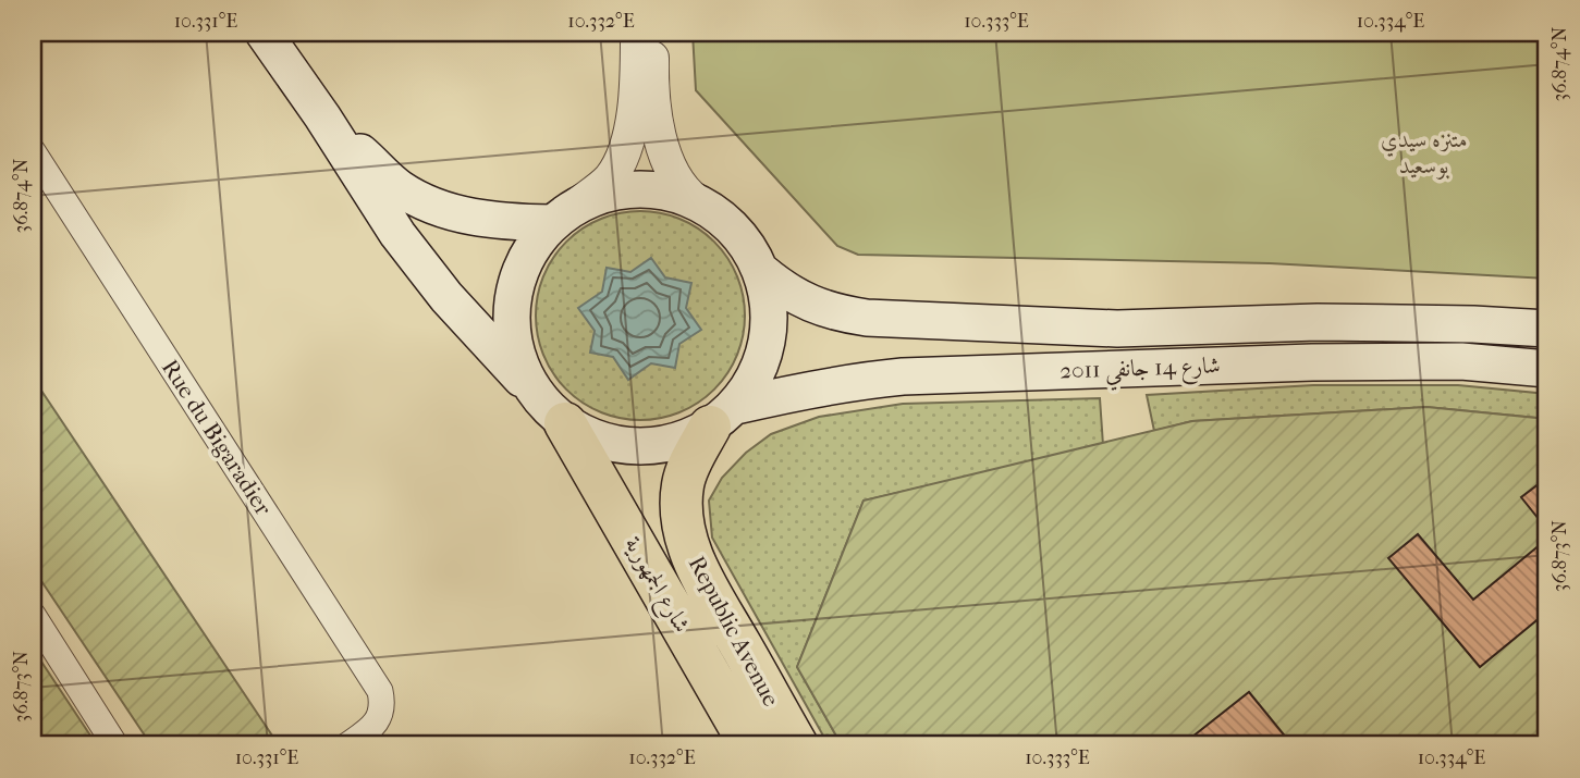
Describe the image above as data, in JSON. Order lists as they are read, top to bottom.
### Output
{
  "streets": {
    "highway": ["شارع الجمهورية", "Republic Avenue"],
    "main road": ["شارع 14 جانفي 2011"],
    "street": ["Rue du Bigaradier"]
  },
  "crossings": [
    ["شارع 14 جانفي 2011", "شارع الجمهورية"],
    ["شارع 14 جانفي 2011", "Republic Avenue"],
    ["شارع الجمهورية", "Republic Avenue"]
  ],
  "parks": ["متنزه سيدي بوسعيد"],
  "coordinates": [
    "10.331°E",
    "10.332°E",
    "10.333°E",
    "10.334°E",
    "36.874°N",
    "36.873°N"
  ]
}
